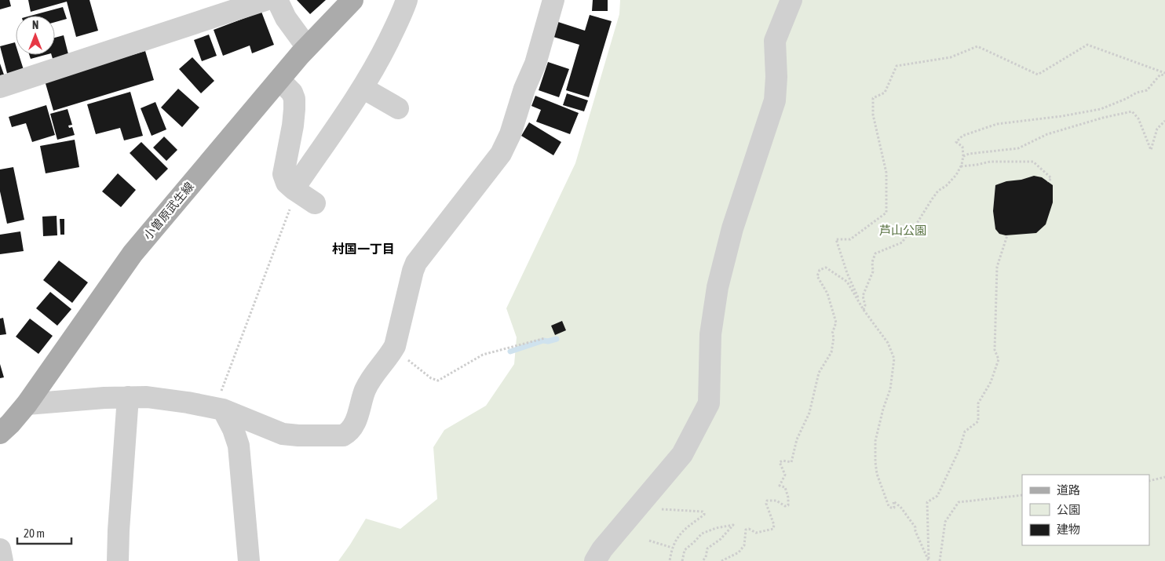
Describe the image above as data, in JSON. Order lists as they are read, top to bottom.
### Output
{
  "streets": {
    "main road": ["小曽原武生線"]
  },
  "districts": ["村国一丁目"],
  "parks": ["芦山公園"],
  "legend": ["道路", "公園", "建物"],
  "scale_bar": "20 m",
  "north": "top"
}
